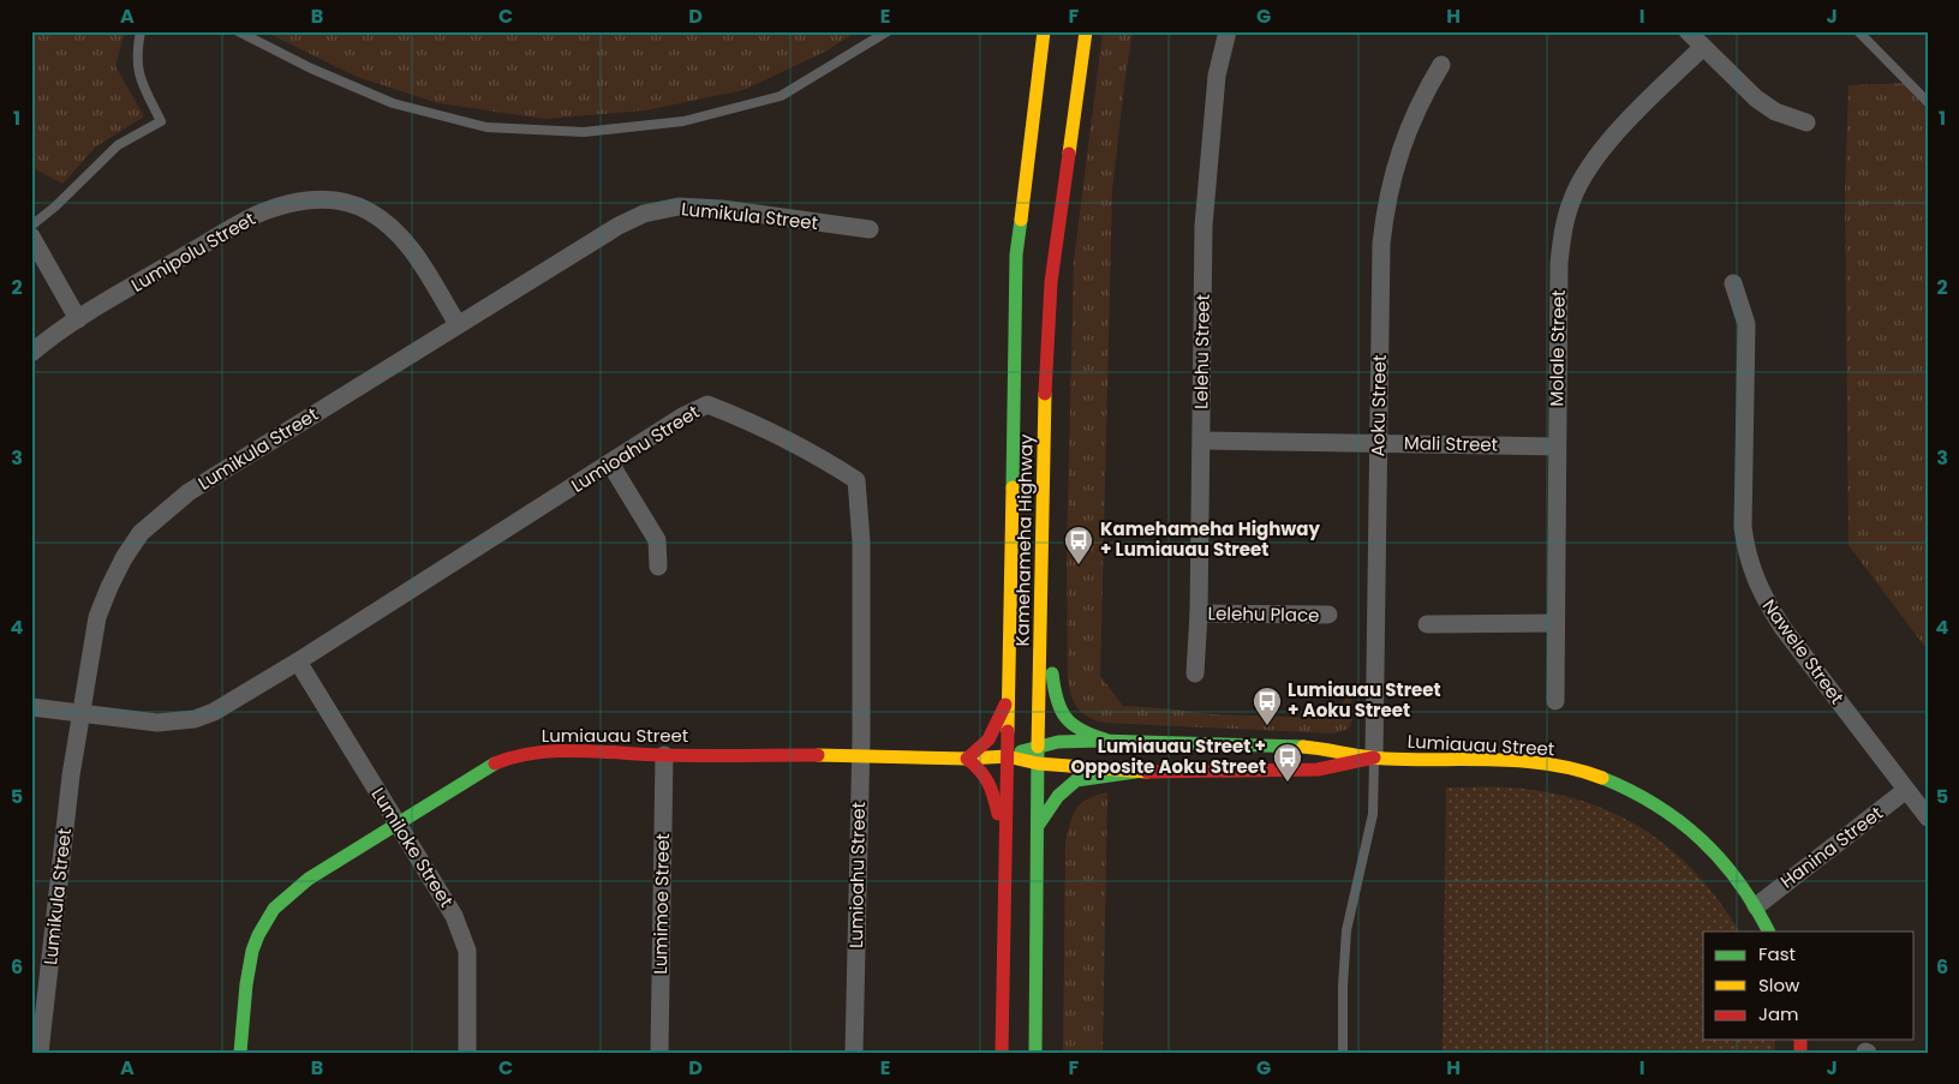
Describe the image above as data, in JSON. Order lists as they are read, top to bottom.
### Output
{
  "streets": {
    "main road": ["Kamehameha Highway", "Lumiauau Street"],
    "street": [
      "Lumikula Street",
      "Lumipolu Street",
      "Molale Street",
      "Lelehu Street",
      "Aoku Street",
      "Mali Street",
      "Lumioahu Street",
      "Lelehu Place",
      "Nawele Street",
      "Lumiloke Street",
      "Hanina Street",
      "Lumimoe Street"
    ]
  },
  "crossings": [
    ["Lumikula Street", "Lumipolu Street"],
    ["Lumikula Street", "Lumioahu Street"],
    ["Molale Street", "Mali Street"],
    ["Lelehu Street", "Mali Street"],
    ["Lelehu Street", "Lelehu Place"],
    ["Aoku Street", "Mali Street"],
    ["Aoku Street", "Lumiauau Street"],
    ["Lumioahu Street", "Lumiauau Street"],
    ["Lumioahu Street", "Lumiloke Street"],
    ["Kamehameha Highway", "Lumiauau Street"],
    ["Nawele Street", "Hanina Street"],
    ["Lumiauau Street", "Lumiloke Street"],
    ["Lumiauau Street", "Hanina Street"],
    ["Lumiauau Street", "Lumimoe Street"]
  ],
  "places": {
    "bus stop": ["Kamehameha Highway + Lumiauau Street", "Lumiauau Street + Aoku Street", "Lumiauau Street + Opposite Aoku Street"]
  },
  "legend": ["Fast", "Slow", "Jam"],
  "grid": {
    "columns": [
      "A",
      "B",
      "C",
      "D",
      "E",
      "F",
      "G",
      "H",
      "I",
      "J"
    ],
    "rows": [
      "1",
      "2",
      "3",
      "4",
      "5",
      "6"
    ]
  }
}
